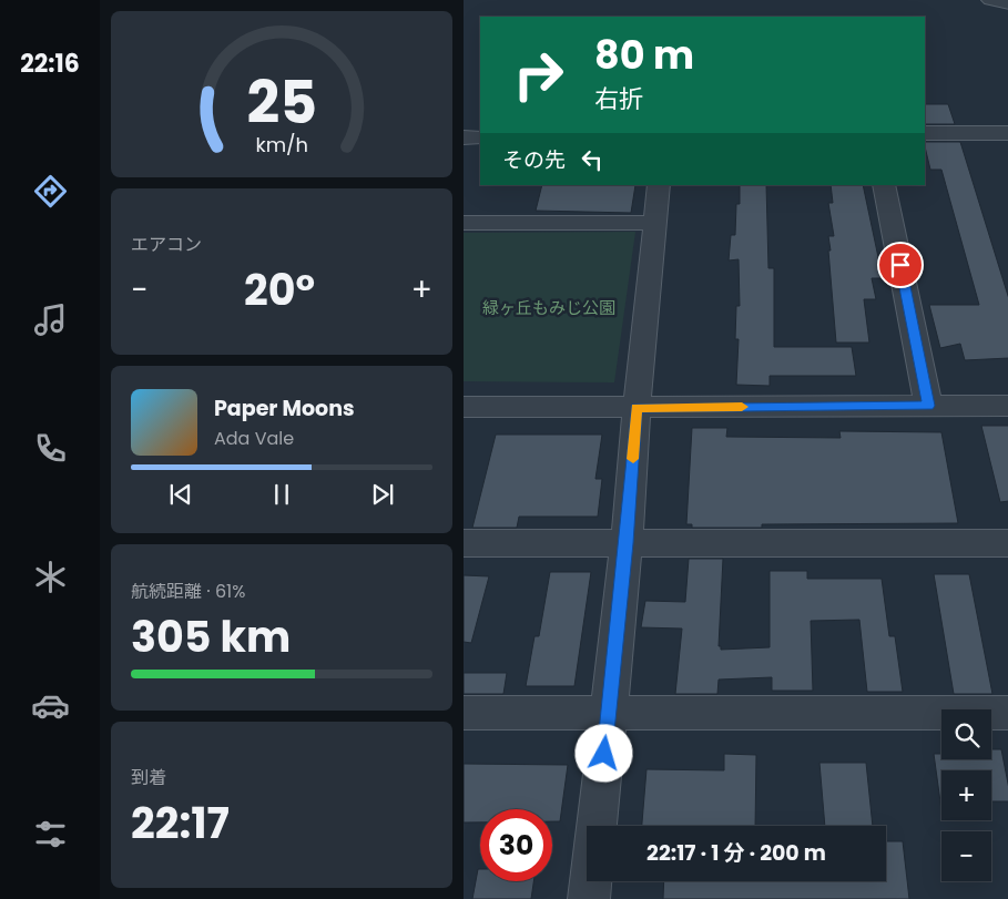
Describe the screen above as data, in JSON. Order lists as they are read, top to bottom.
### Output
{
  "parks": ["緑ヶ丘もみじ公園"],
  "page": {
    "tabs": "22:16",
    "turn": ["80 m", "右折"],
    "then": "その先",
    "tile": [
      "エアコン",
      ["航続距離 · 61%", "305 km"],
      ["到着", "22:17"]
    ],
    "heat": ["−", "20°", "+"],
    "song": ["Paper Moons", "Ada Vale"],
    "map_buttons": ["+", "−"],
    "limit": "30",
    "trip": "22:17 · 1 分 · 200 m",
    "gauge": ["25", "km/h"]
  }
}
